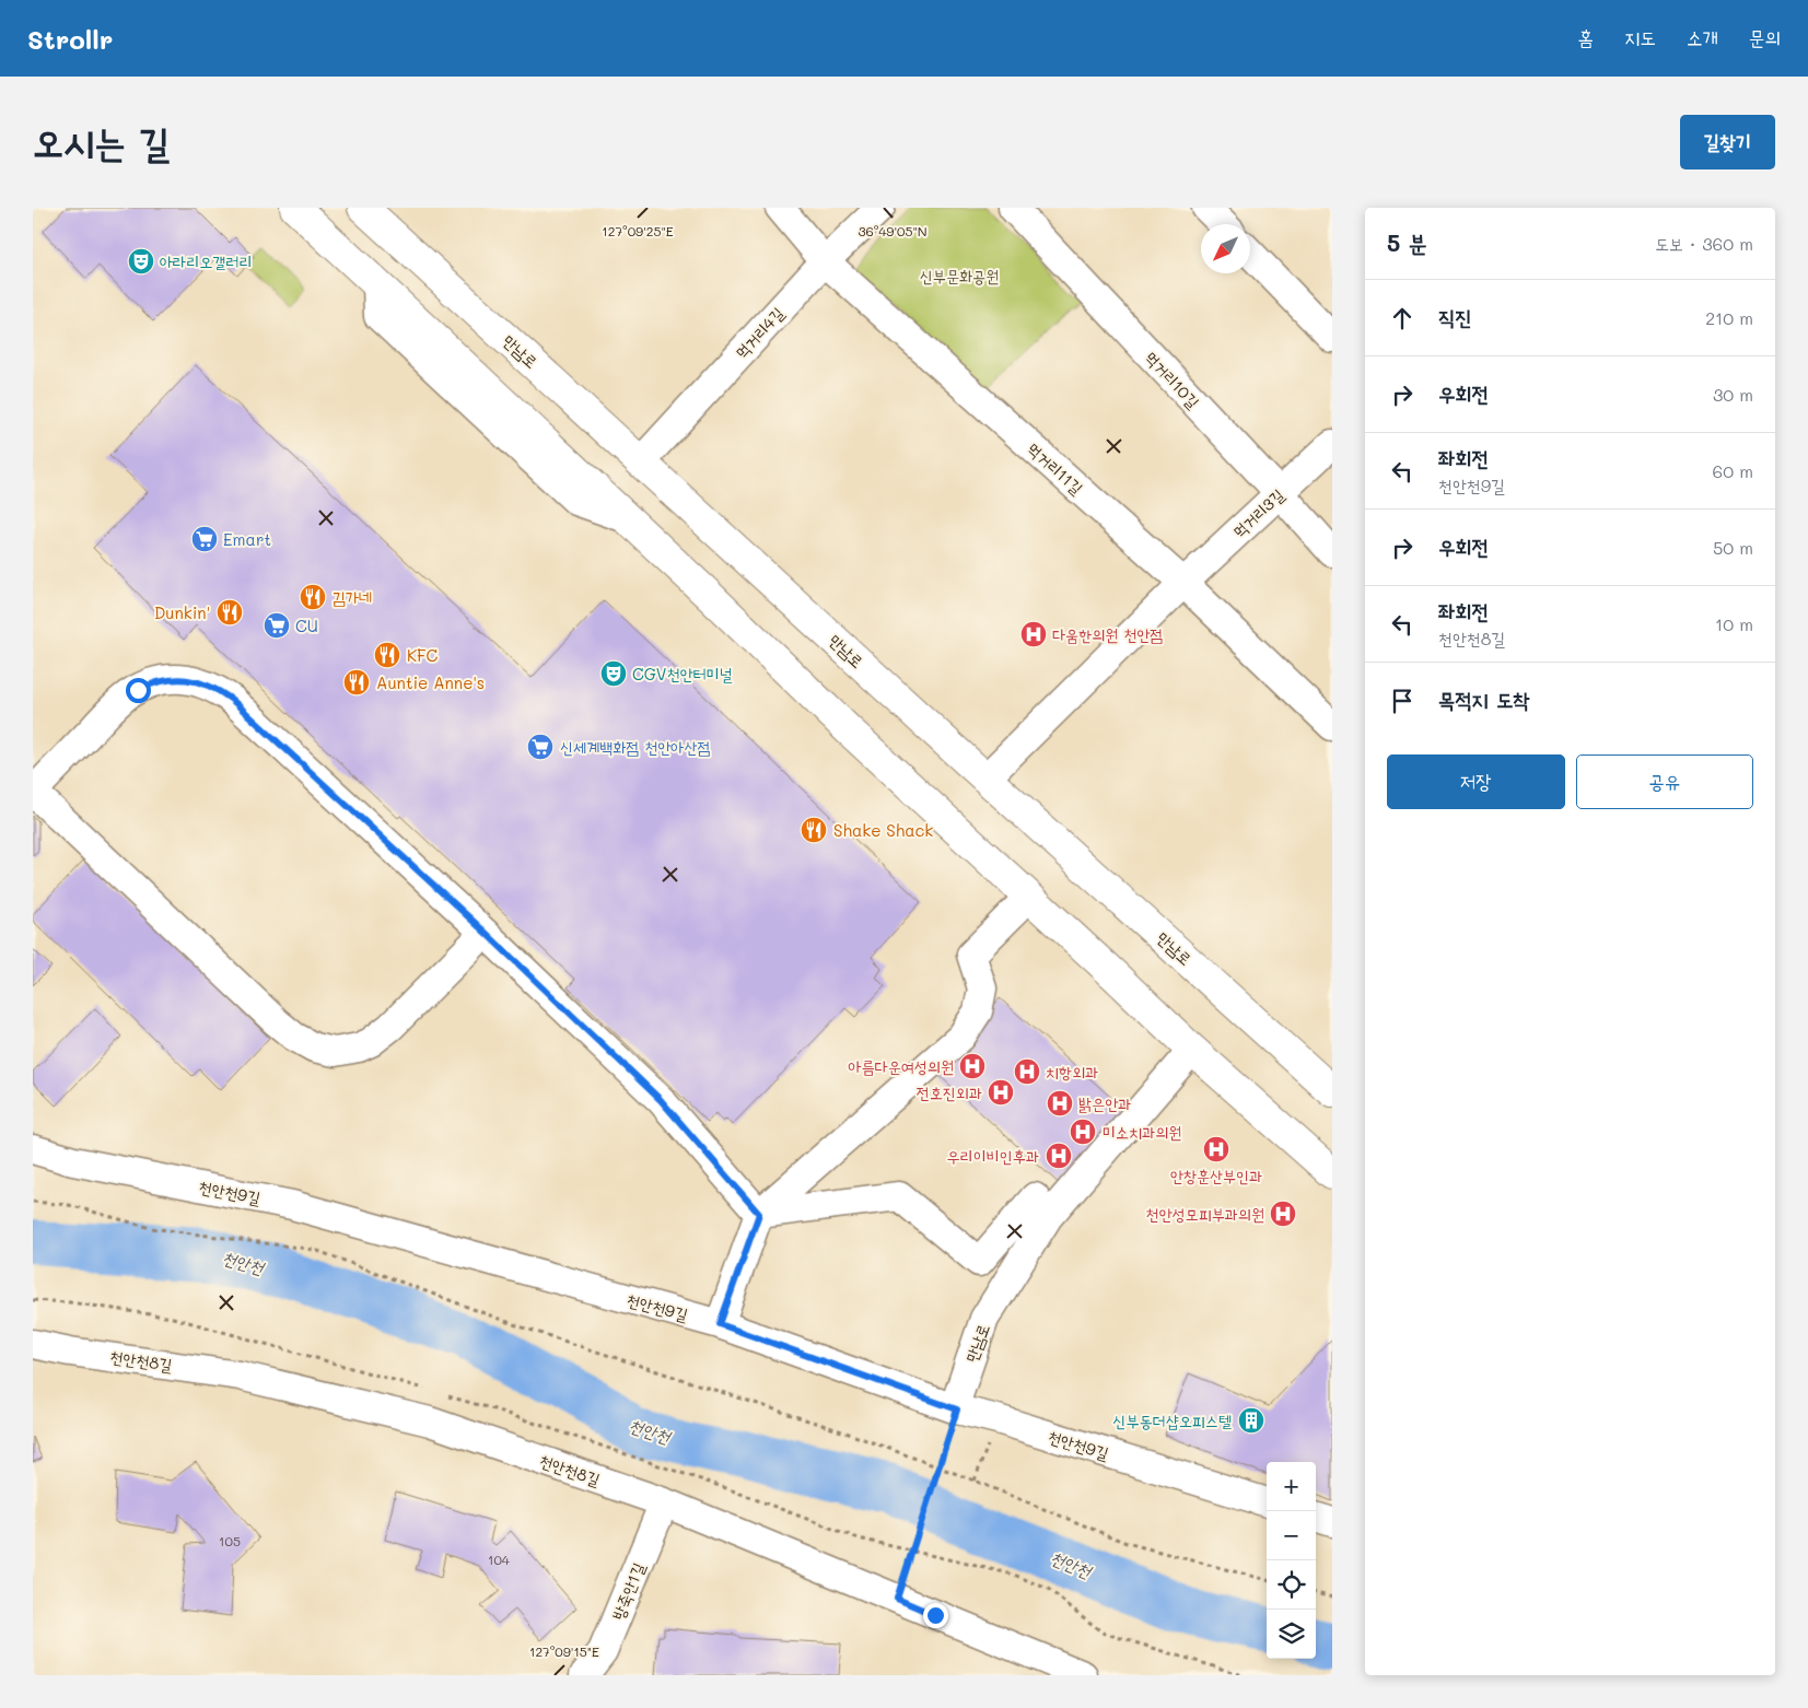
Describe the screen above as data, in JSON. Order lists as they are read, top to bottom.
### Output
{
  "streets": {
    "main road": ["만남로"],
    "street": [
      "먹거리4길",
      "먹거리10길",
      "먹거리11길",
      "먹거리3길",
      "천안천9길",
      "천안천8길",
      "방죽안1길"
    ]
  },
  "crossings": [
    ["먹거리4길", "만남로"],
    ["먹거리4길", "먹거리11길"],
    ["만남로", "먹거리3길"],
    ["만남로", "천안천9길"],
    ["먹거리10길", "먹거리3길"],
    ["먹거리11길", "먹거리3길"],
    ["천안천8길", "방죽안1길"]
  ],
  "water": ["천안천"],
  "parks": ["신부문화공원"],
  "places": {
    "theatre": ["아라리오갤러리", "CGV천안터미널"],
    "supermarket": ["Emart", "CU", "신세계백화점 천안아산점"],
    "restaurant": [
      "김가네",
      "Dunkin'",
      "KFC",
      "Auntie Anne's",
      "Shake Shack"
    ],
    "hospital": [
      "다움한의원 천안점",
      "아름다운여성의원",
      "치항외과",
      "전호진외과",
      "밝은안과",
      "미소치과의원",
      "안창훈산부인과",
      "우리이비인후과",
      "천안성모피부과의원"
    ],
    "building": ["신부동더샵오피스텔"]
  },
  "house_numbers": ["105", "104"],
  "north": "bottom left",
  "page": {
    "header": "Strollr",
    "nav": [
      "홈",
      "지도",
      "소개",
      "문의"
    ],
    "buttons": [
      "길찾기",
      ["저장", "공유"]
    ],
    "title": "오시는 길",
    "heading": ["5 분", "도보 · 360 m"],
    "list": [
      ["직진", "210 m"],
      ["우회전", "30 m"],
      ["좌회전", "천안천9길", "60 m"],
      ["우회전", "50 m"],
      ["좌회전", "천안천8길", "10 m"],
      "목적지 도착"
    ],
    "map_buttons": ["+", "−"]
  },
  "coordinates": ["127°09'25\"E", "36°49'05\"N", "127°09'15\"E"]
}
